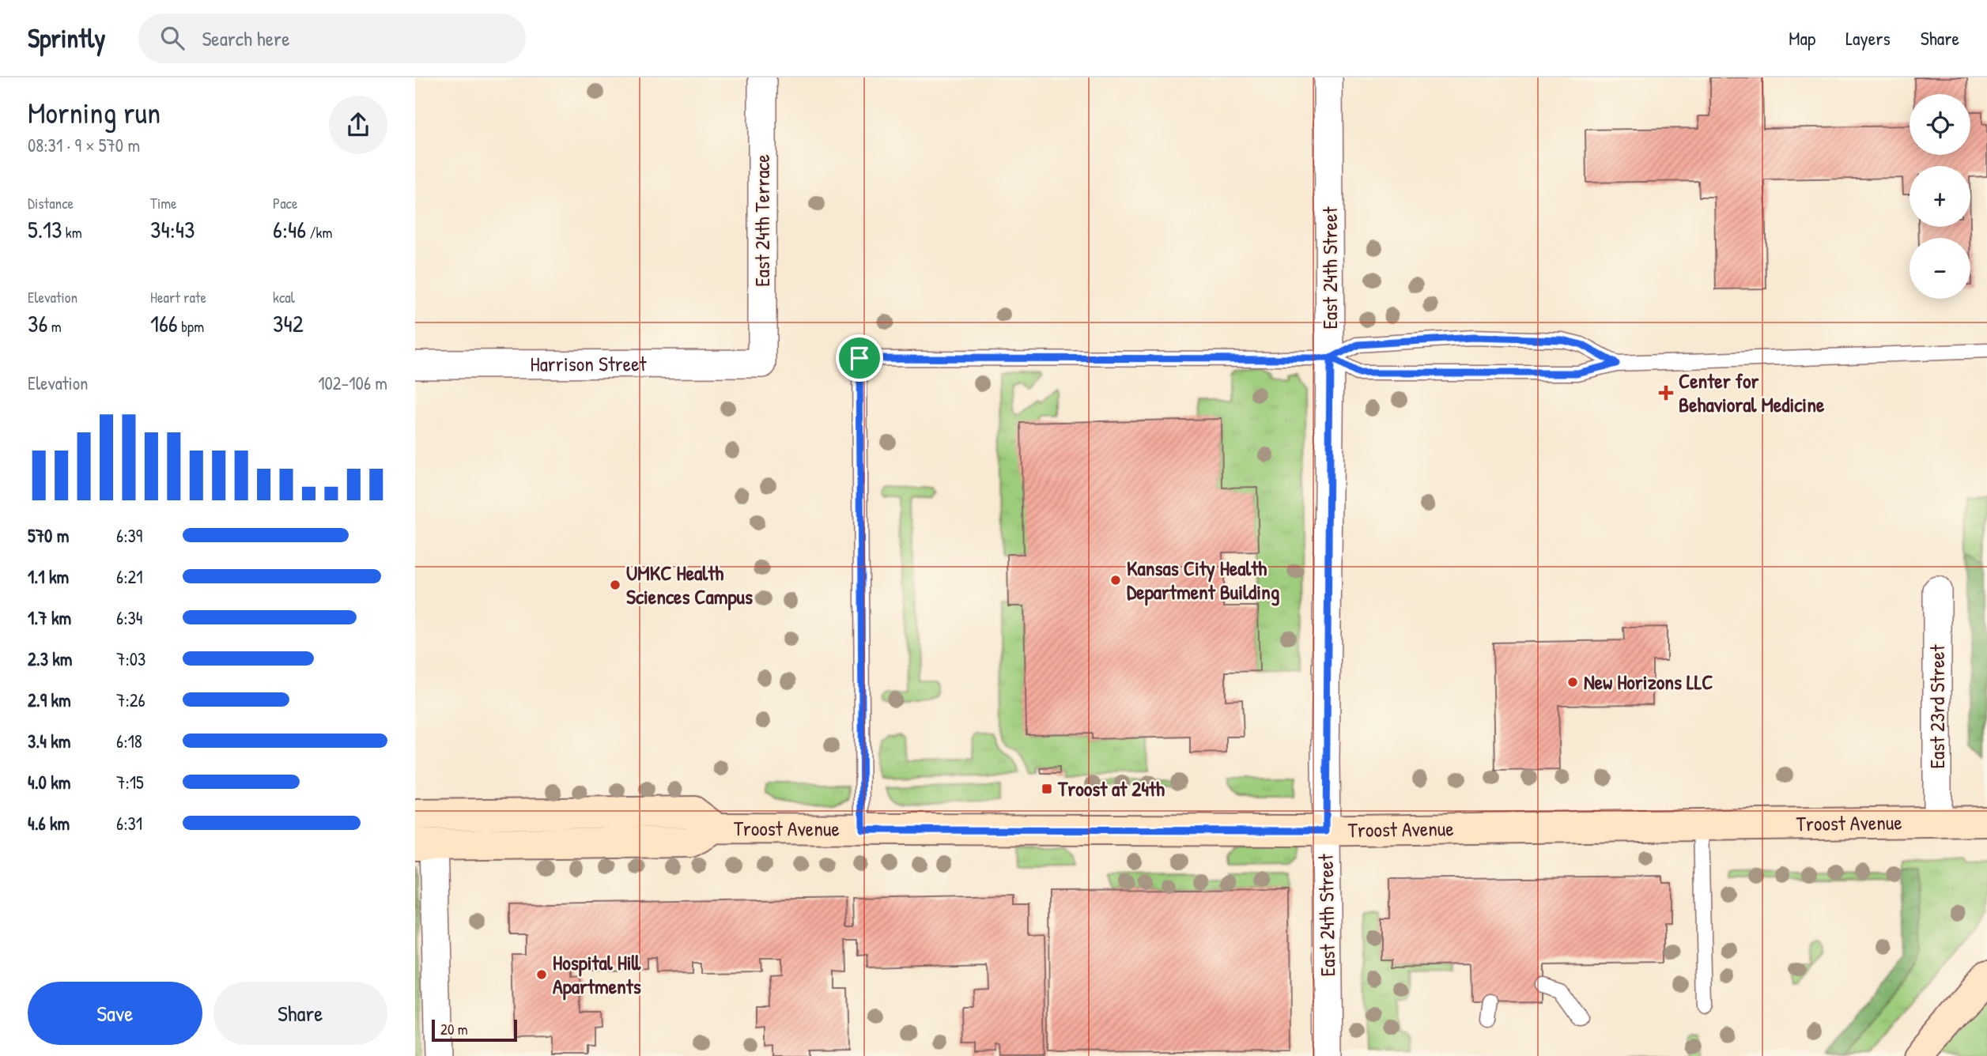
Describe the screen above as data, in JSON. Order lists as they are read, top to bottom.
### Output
{
  "streets": {
    "main road": ["Troost Avenue"],
    "street": [
      "East 24th Terrace",
      "East 24th Street",
      "Harrison Street",
      "East 23rd Street"
    ]
  },
  "crossings": [
    ["East 24th Terrace", "Harrison Street"],
    ["East 24th Street", "Troost Avenue"],
    ["East 23rd Street", "Troost Avenue"]
  ],
  "places": {
    "health": ["Center for Behavioral Medicine"],
    "other": [
      "Kansas City Health Department Building",
      "UMKC Health Sciences Campus",
      "New Horizons LLC",
      "Hospital Hill Apartments"
    ],
    "transit": ["Troost at 24th"]
  },
  "scale_bar": "20 m",
  "page": {
    "header": "Sprintly",
    "search": "Search here",
    "nav": ["Map", "Layers", "Share"],
    "heading": ["Morning run", "08:31 · 9 × 570 m"],
    "map_buttons": ["+", "−"],
    "stats": [
      ["Distance", "5.13 km"],
      ["Time", "34:43"],
      ["Pace", "6:46 /km"],
      ["Elevation", "36 m"],
      ["Heart rate", "166 bpm"],
      ["kcal", "342"]
    ],
    "chart": ["Elevation", "102–106 m"],
    "list": [
      {
        "name": "570 m",
        "note": "6:39"
      },
      {
        "name": "1.1 km",
        "note": "6:21"
      },
      {
        "name": "1.7 km",
        "note": "6:34"
      },
      {
        "name": "2.3 km",
        "note": "7:03"
      },
      {
        "name": "2.9 km",
        "note": "7:26"
      },
      {
        "name": "3.4 km",
        "note": "6:18"
      },
      {
        "name": "4.0 km",
        "note": "7:15"
      },
      {
        "name": "4.6 km",
        "note": "6:31"
      }
    ],
    "buttons": ["Save", "Share"],
    "scale": "20 m"
  }
}
